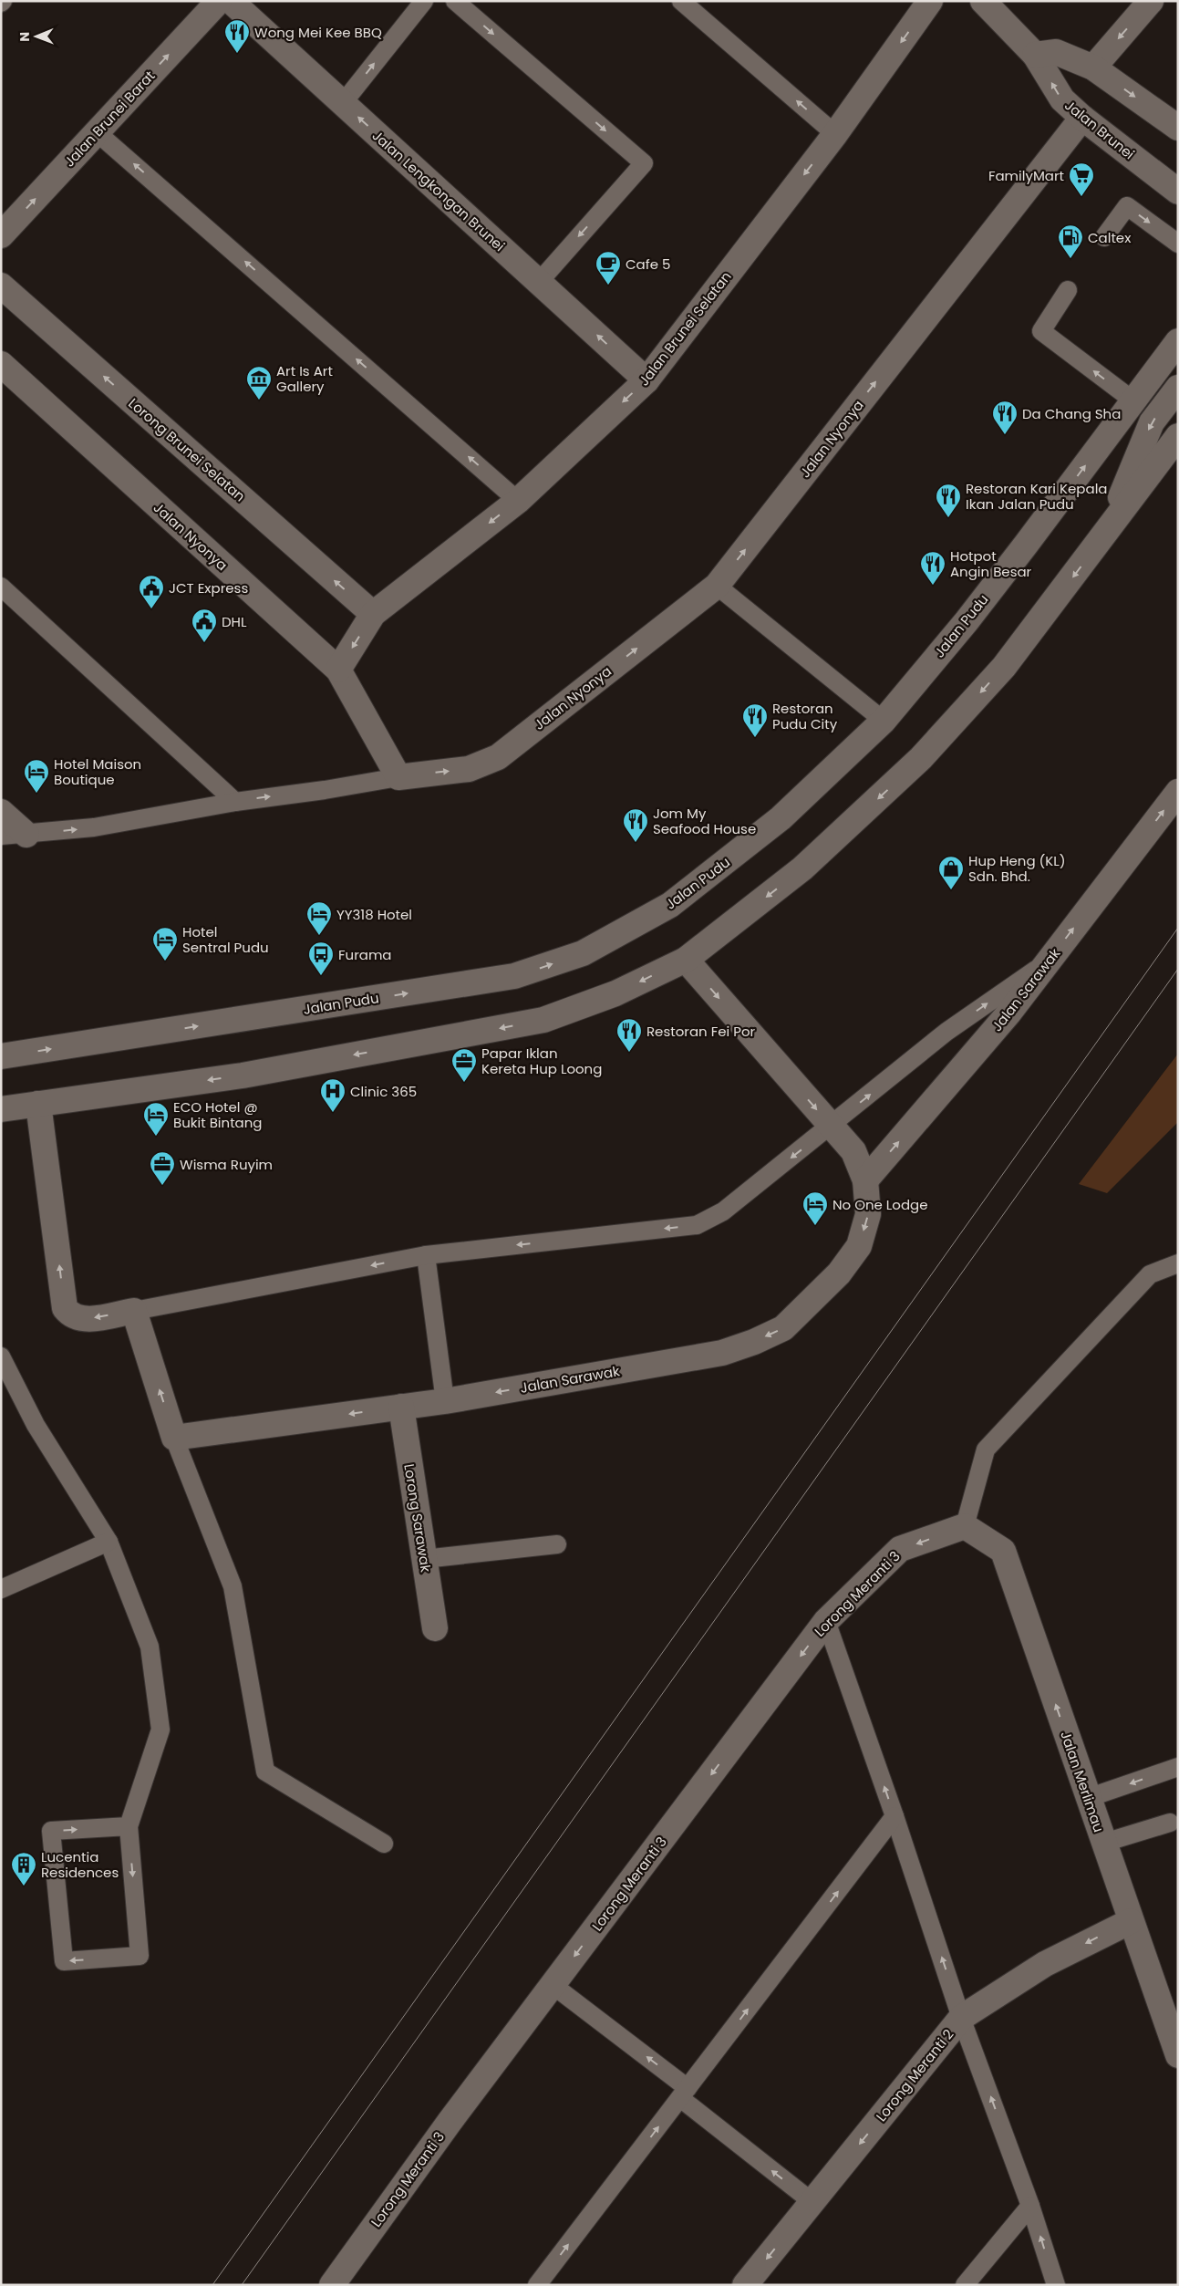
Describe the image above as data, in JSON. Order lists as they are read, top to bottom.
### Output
{
  "streets": {
    "street": [
      "Jalan Brunei Barat",
      "Jalan Brunei",
      "Jalan Lengkongan Brunei",
      "Jalan Brunei Selatan",
      "Jalan Nyonya",
      "Lorong Brunei Selatan",
      "Jalan Pudu",
      "Jalan Sarawak",
      "Lorong Sarawak",
      "Lorong Meranti 3",
      "Jalan Merlimau",
      "Lorong Meranti 2"
    ]
  },
  "crossings": [
    ["Jalan Brunei", "Jalan Nyonya"],
    ["Jalan Lengkongan Brunei", "Jalan Brunei Selatan"],
    ["Jalan Brunei Selatan", "Jalan Nyonya"],
    ["Jalan Brunei Selatan", "Lorong Brunei Selatan"],
    ["Jalan Sarawak", "Lorong Sarawak"],
    ["Lorong Meranti 3", "Jalan Merlimau"],
    ["Jalan Merlimau", "Lorong Meranti 2"]
  ],
  "one_way": [
    "Jalan Brunei Barat",
    "Jalan Lengkongan Brunei",
    "Jalan Brunei Selatan",
    "Jalan Nyonya",
    "Lorong Brunei Selatan",
    "Lorong Meranti 3",
    "Jalan Merlimau",
    "Lorong Meranti 2"
  ],
  "places": {
    "restaurant": [
      "Wong Mei Kee BBQ",
      "Da Chang Sha",
      "Restoran Kari Kepala Ikan Jalan Pudu",
      "Hotpot Angin Besar",
      "Restoran Pudu City",
      "Jom My Seafood House",
      "Restoran Fei Por"
    ],
    "supermarket": ["FamilyMart"],
    "fuel station": ["Caltex"],
    "cafe": ["Cafe 5"],
    "museum": ["Art Is Art Gallery"],
    "public building": ["JCT Express", "DHL"],
    "hotel": [
      "Hotel Maison Boutique",
      "YY318 Hotel",
      "Hotel Sentral Pudu",
      "ECO Hotel @ Bukit Bintang",
      "No One Lodge"
    ],
    "shop": ["Hup Heng (KL) Sdn. Bhd."],
    "bus stop": ["Furama"],
    "office": ["Papar Iklan Kereta Hup Loong", "Wisma Ruyim"],
    "hospital": ["Clinic 365"],
    "building": ["Lucentia Residences"]
  },
  "north": "left"
}
